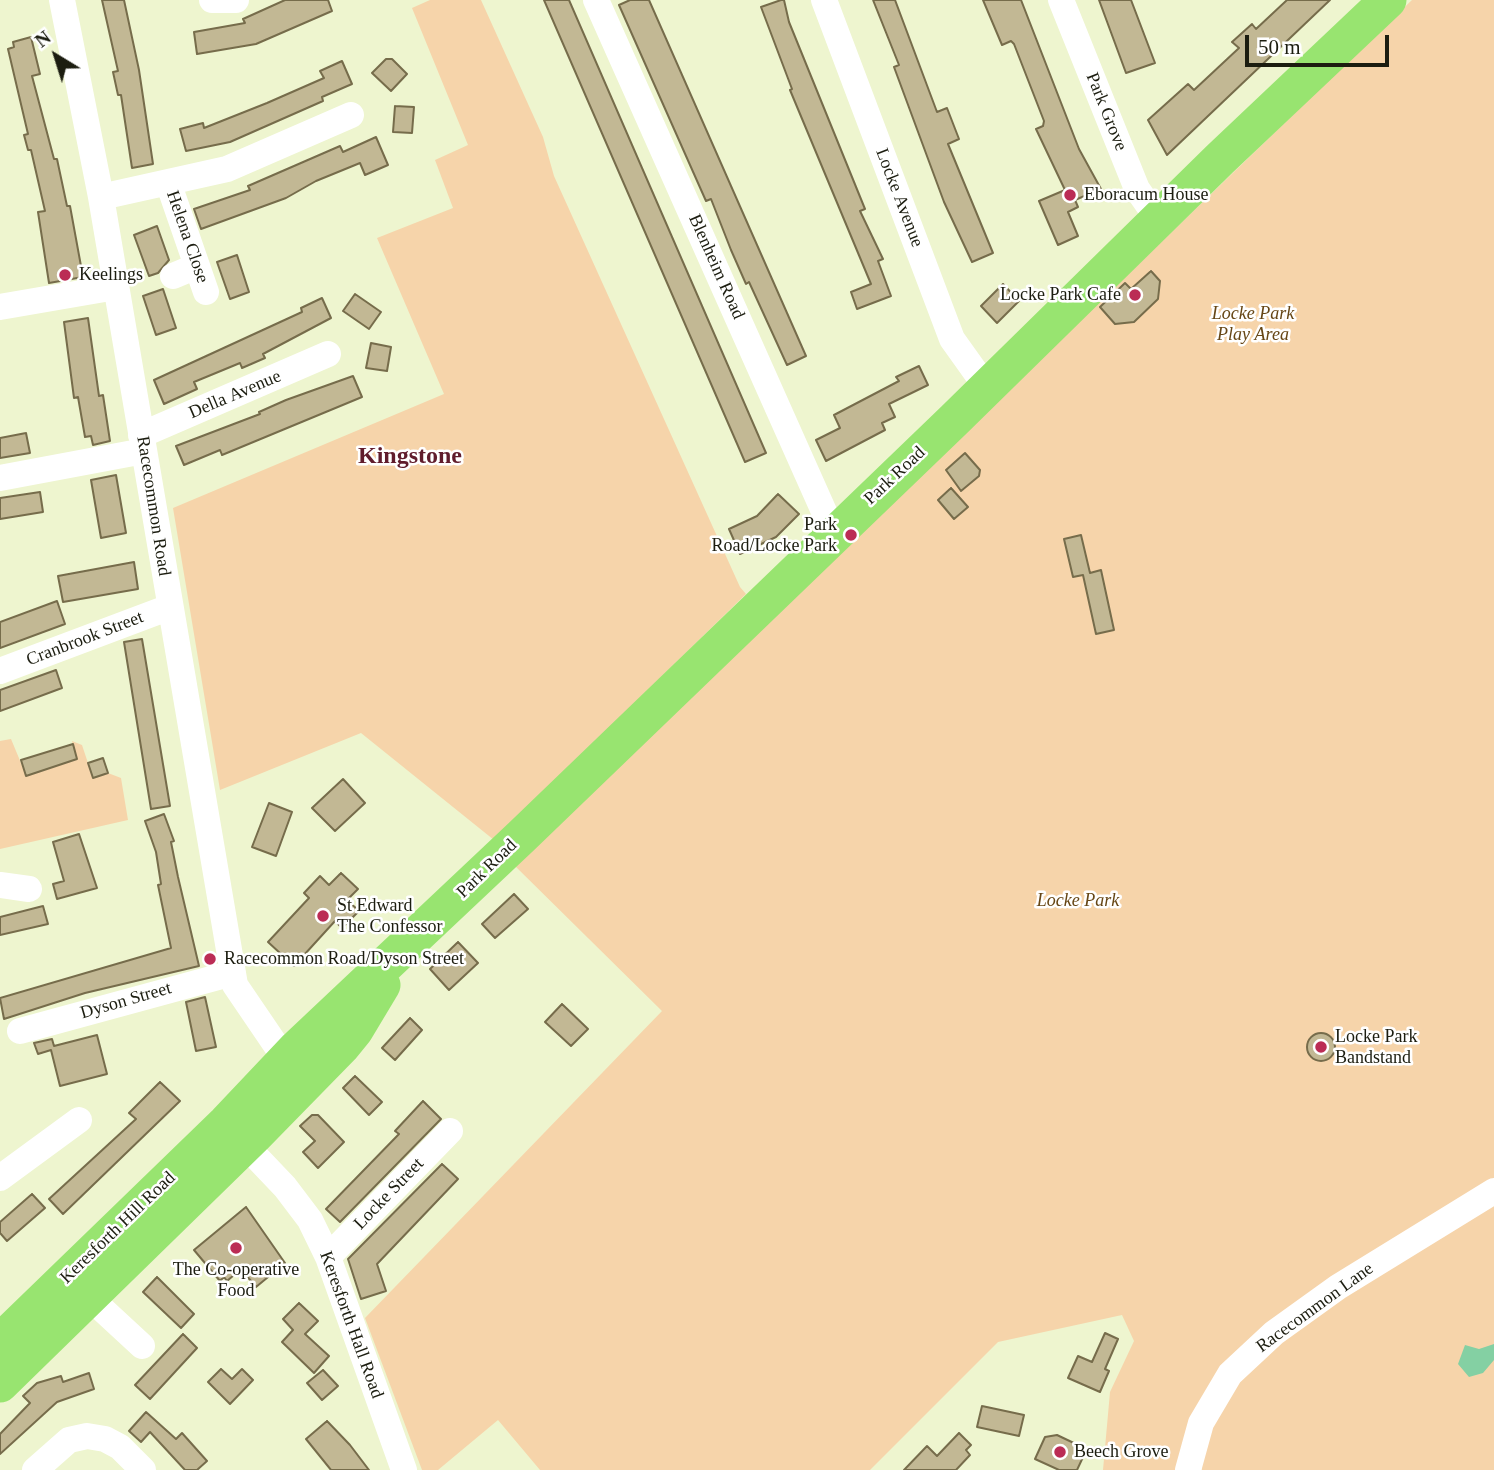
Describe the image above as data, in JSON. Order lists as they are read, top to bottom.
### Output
{
  "streets": {
    "highway": ["Park Road", "Keresforth Hill Road"],
    "street": [
      "Park Grove",
      "Locke Avenue",
      "Helena Close",
      "Blenheim Road",
      "Della Avenue",
      "Racecommon Road",
      "Cranbrook Street",
      "Dyson Street",
      "Locke Street",
      "Racecommon Lane",
      "Keresforth Hall Road"
    ]
  },
  "crossings": [
    ["Park Grove", "Park Road"],
    ["Locke Avenue", "Park Road"],
    ["Blenheim Road", "Park Road"],
    ["Della Avenue", "Racecommon Road"],
    ["Park Road", "Racecommon Road"],
    ["Park Road", "Keresforth Hill Road"],
    ["Park Road", "Keresforth Hall Road"],
    ["Racecommon Road", "Cranbrook Street"],
    ["Racecommon Road", "Dyson Street"],
    ["Locke Street", "Keresforth Hall Road"],
    ["Keresforth Hill Road", "Keresforth Hall Road"]
  ],
  "districts": ["Kingstone"],
  "parks": ["Locke Park Play Area", "Locke Park"],
  "places": [
    "Eboracum House",
    "Keelings",
    "Locke Park Cafe",
    "Park Road/Locke Park",
    "St Edward The Confessor",
    "Racecommon Road/Dyson Street",
    "Locke Park Bandstand",
    "The Co-operative Food",
    "Beech Grove"
  ],
  "scale_bar": "50 m",
  "north": "top left"
}
